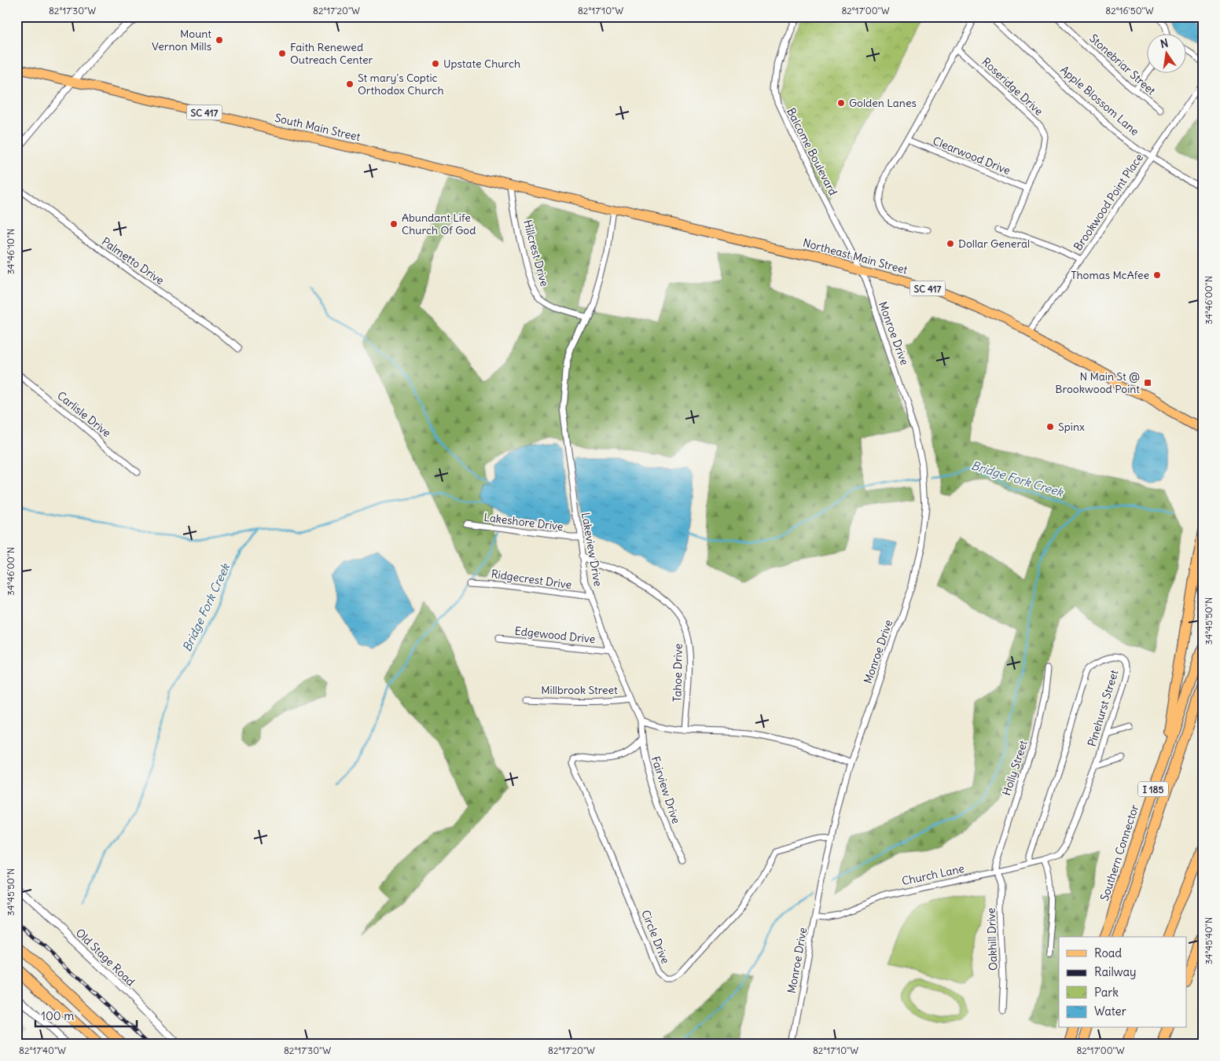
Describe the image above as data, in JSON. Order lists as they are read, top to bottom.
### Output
{
  "streets": {
    "highway": ["I 185", "Southern Connector"],
    "main road": ["SC 417", "South Main Street", "Northeast Main Street"],
    "street": [
      "Stonebriar Street",
      "Roseridge Drive",
      "Apple Blossom Lane",
      "Balcome Boulevard",
      "Clearwood Drive",
      "Brookwood Point Place",
      "Hillcrest Drive",
      "Palmetto Drive",
      "Monroe Drive",
      "Carlisle Drive",
      "Lakeshore Drive",
      "Lakeview Drive",
      "Ridgecrest Drive",
      "Edgewood Drive",
      "Tahoe Drive",
      "Millbrook Street",
      "Pinehurst Street",
      "Holly Street",
      "Fairview Drive",
      "Church Lane",
      "Circle Drive",
      "Oakhill Drive",
      "Old Stage Road"
    ]
  },
  "crossings": [
    ["Roseridge Drive", "Clearwood Drive"],
    ["Apple Blossom Lane", "Brookwood Point Place"],
    ["South Main Street", "Hillcrest Drive"],
    ["South Main Street", "Northeast Main Street"],
    ["South Main Street", "Lakeview Drive"],
    ["Balcome Boulevard", "Northeast Main Street"],
    ["Balcome Boulevard", "Monroe Drive"],
    ["Brookwood Point Place", "Northeast Main Street"],
    ["Hillcrest Drive", "Lakeview Drive"],
    ["Northeast Main Street", "Monroe Drive"],
    ["Northeast Main Street", "Lakeview Drive"],
    ["Monroe Drive", "Church Lane"],
    ["Monroe Drive", "Circle Drive"],
    ["Lakeshore Drive", "Lakeview Drive"],
    ["Lakeview Drive", "Ridgecrest Drive"],
    ["Lakeview Drive", "Edgewood Drive"],
    ["Lakeview Drive", "Tahoe Drive"],
    ["Lakeview Drive", "Millbrook Street"],
    ["Lakeview Drive", "Fairview Drive"],
    ["Pinehurst Street", "Church Lane"],
    ["Holly Street", "Church Lane"],
    ["Holly Street", "Oakhill Drive"],
    ["Fairview Drive", "Circle Drive"],
    ["Church Lane", "Oakhill Drive"]
  ],
  "water": ["Bridge Fork Creek"],
  "places": {
    "other": [
      "Mount Vernon Mills",
      "Faith Renewed Outreach Center",
      "Upstate Church",
      "St mary's Coptic Orthodox Church",
      "Golden Lanes",
      "Abundant Life Church Of God",
      "Dollar General",
      "Thomas McAfee",
      "Spinx"
    ],
    "transit": ["N Main St @ Brookwood Point"]
  },
  "legend": [
    "Road",
    "Railway",
    "Park",
    "Water"
  ],
  "scale_bar": "100 m",
  "north": "top",
  "coordinates": [
    "82°17'30\"W",
    "82°17'20\"W",
    "82°17'10\"W",
    "82°17'00\"W",
    "82°16'50\"W",
    "34°46'10\"N",
    "34°46'00\"N",
    "34°45'50\"N",
    "34°45'40\"N",
    "82°17'40\"W"
  ]
}
